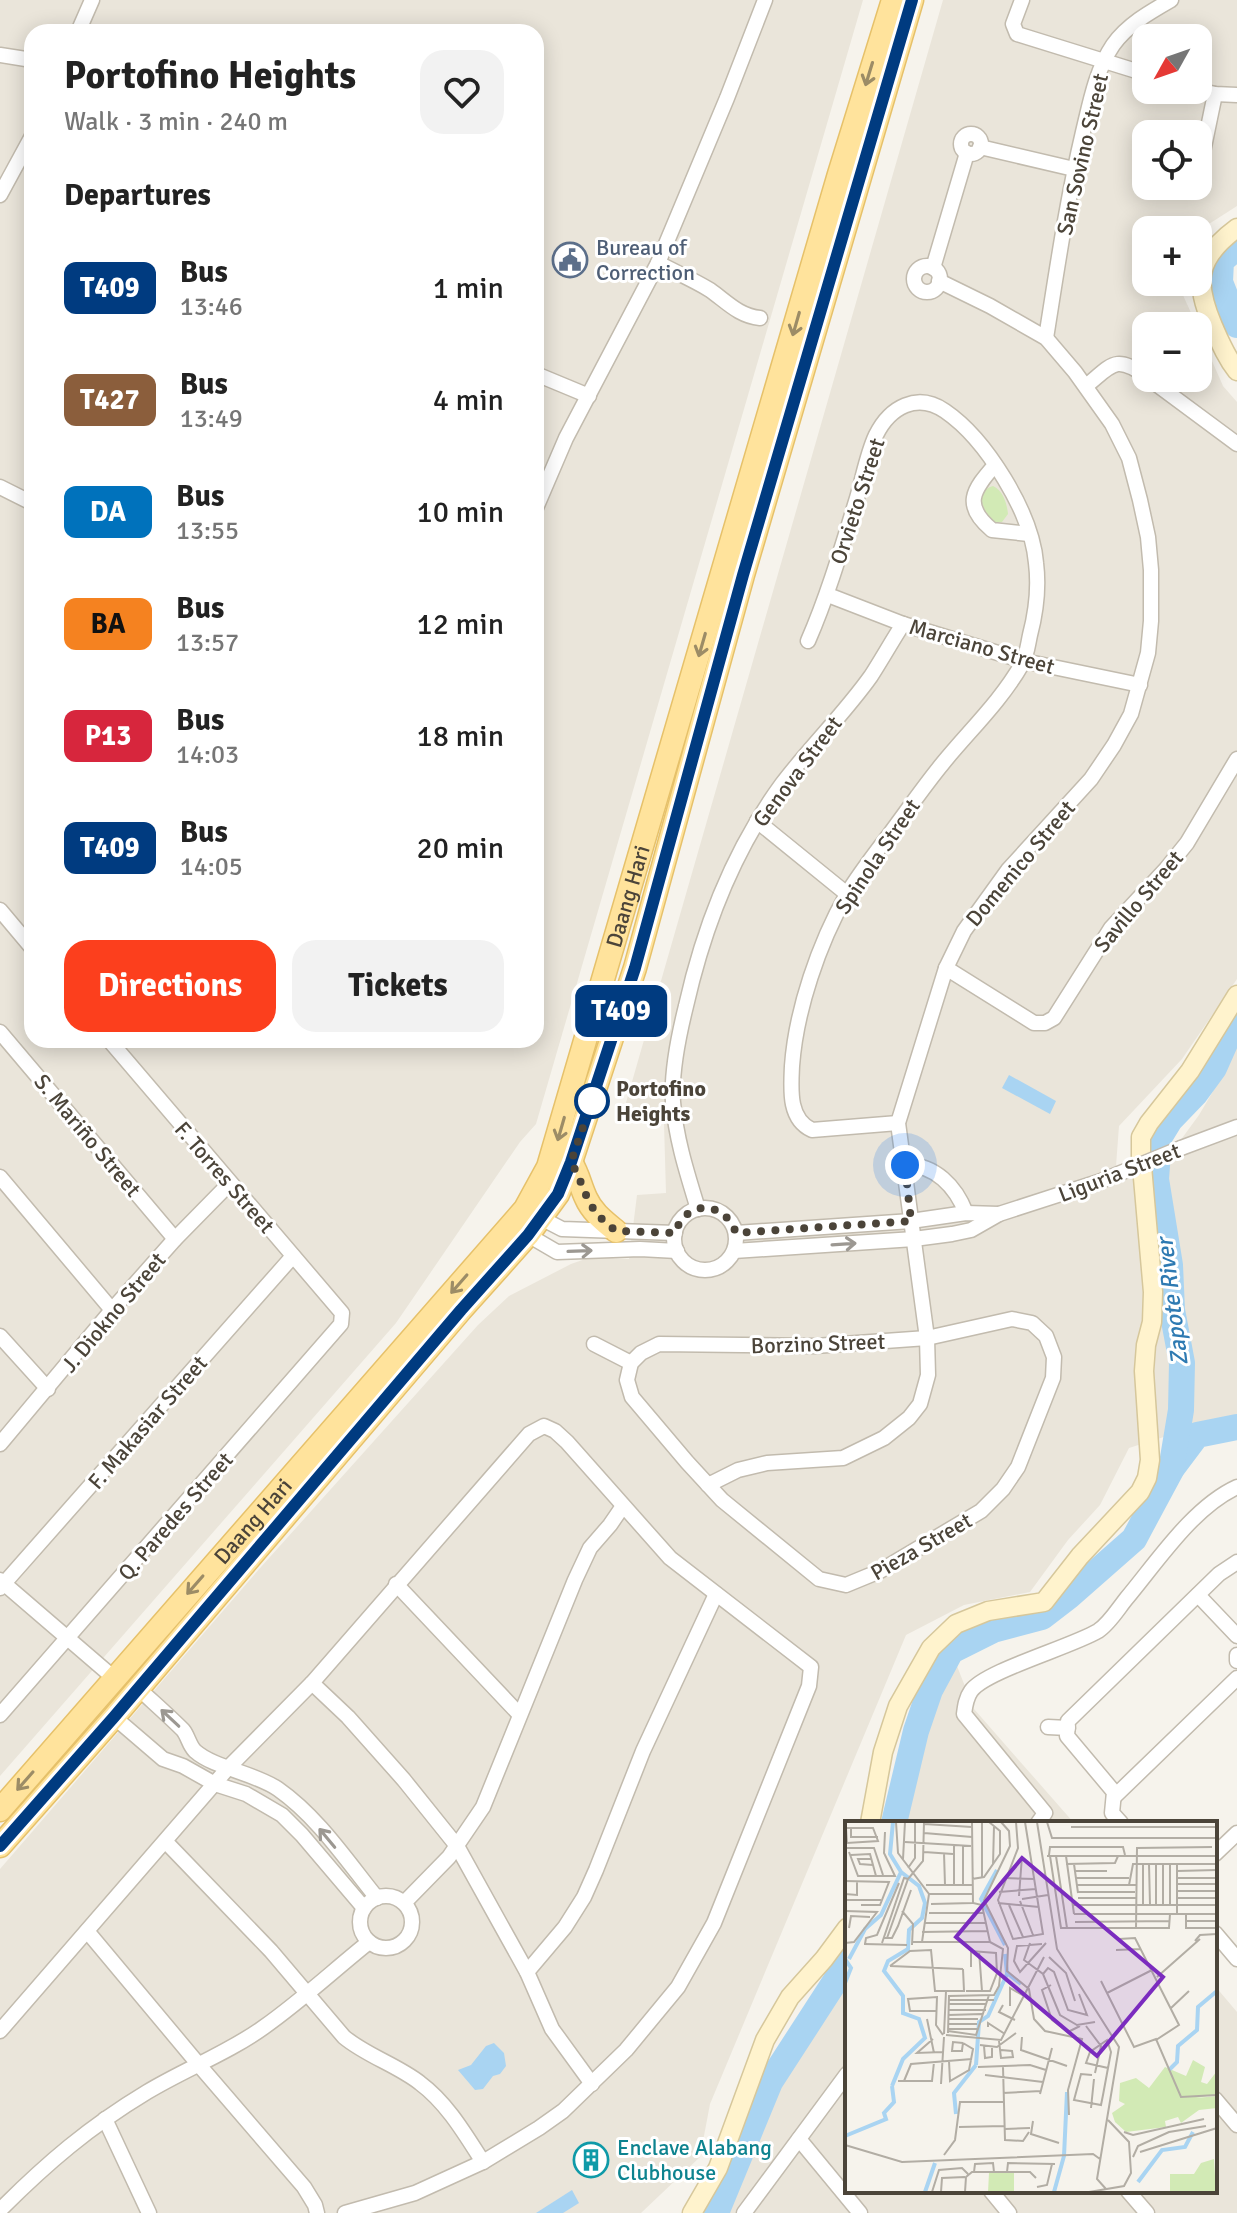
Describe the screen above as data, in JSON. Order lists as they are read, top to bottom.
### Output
{
  "streets": {
    "main road": ["Daang Hari"],
    "street": [
      "San Sovino Street",
      "Orvieto Street",
      "Marciano Street",
      "Genova Street",
      "Spinola Street",
      "Domenico Street",
      "Savillo Street",
      "S. Mariño Street",
      "Liguria Street",
      "F. Torres Street",
      "J. Diokno Street",
      "Borzino Street",
      "F. Makasiar Street",
      "Q. Paredes Street",
      "Pieza Street"
    ]
  },
  "crossings": [
    ["San Sovino Street", "Domenico Street"],
    ["Orvieto Street", "Marciano Street"],
    ["Orvieto Street", "Spinola Street"],
    ["Marciano Street", "Genova Street"],
    ["Marciano Street", "Spinola Street"],
    ["Marciano Street", "Domenico Street"],
    ["Genova Street", "Liguria Street"],
    ["Spinola Street", "Domenico Street"],
    ["Domenico Street", "Savillo Street"],
    ["Domenico Street", "Liguria Street"],
    ["Domenico Street", "Borzino Street"],
    ["Domenico Street", "Pieza Street"],
    ["S. Mariño Street", "J. Diokno Street"],
    ["F. Torres Street", "J. Diokno Street"],
    ["F. Torres Street", "F. Makasiar Street"],
    ["F. Torres Street", "Q. Paredes Street"],
    ["Borzino Street", "Pieza Street"]
  ],
  "water": ["Zapote River"],
  "places": {
    "public building": ["Bureau of Correction"],
    "other": ["Portofino Heights"],
    "building": ["Enclave Alabang Clubhouse"]
  },
  "lines": ["bus line T409"],
  "north": "bottom left",
  "page": {
    "on_map": "T409",
    "map_buttons": ["+", "−"],
    "heading": [
      ["Portofino Heights", "Walk · 3 min · 240 m"],
      "Departures"
    ],
    "list": [
      {
        "mark": "T409",
        "name": "Bus",
        "note": "13:46",
        "value": "1 min"
      },
      {
        "mark": "T427",
        "name": "Bus",
        "note": "13:49",
        "value": "4 min"
      },
      {
        "mark": "DA",
        "name": "Bus",
        "note": "13:55",
        "value": "10 min"
      },
      {
        "mark": "BA",
        "name": "Bus",
        "note": "13:57",
        "value": "12 min"
      },
      {
        "mark": "P13",
        "name": "Bus",
        "note": "14:03",
        "value": "18 min"
      },
      {
        "mark": "T409",
        "name": "Bus",
        "note": "14:05",
        "value": "20 min"
      }
    ],
    "buttons": ["Directions", "Tickets"]
  }
}
